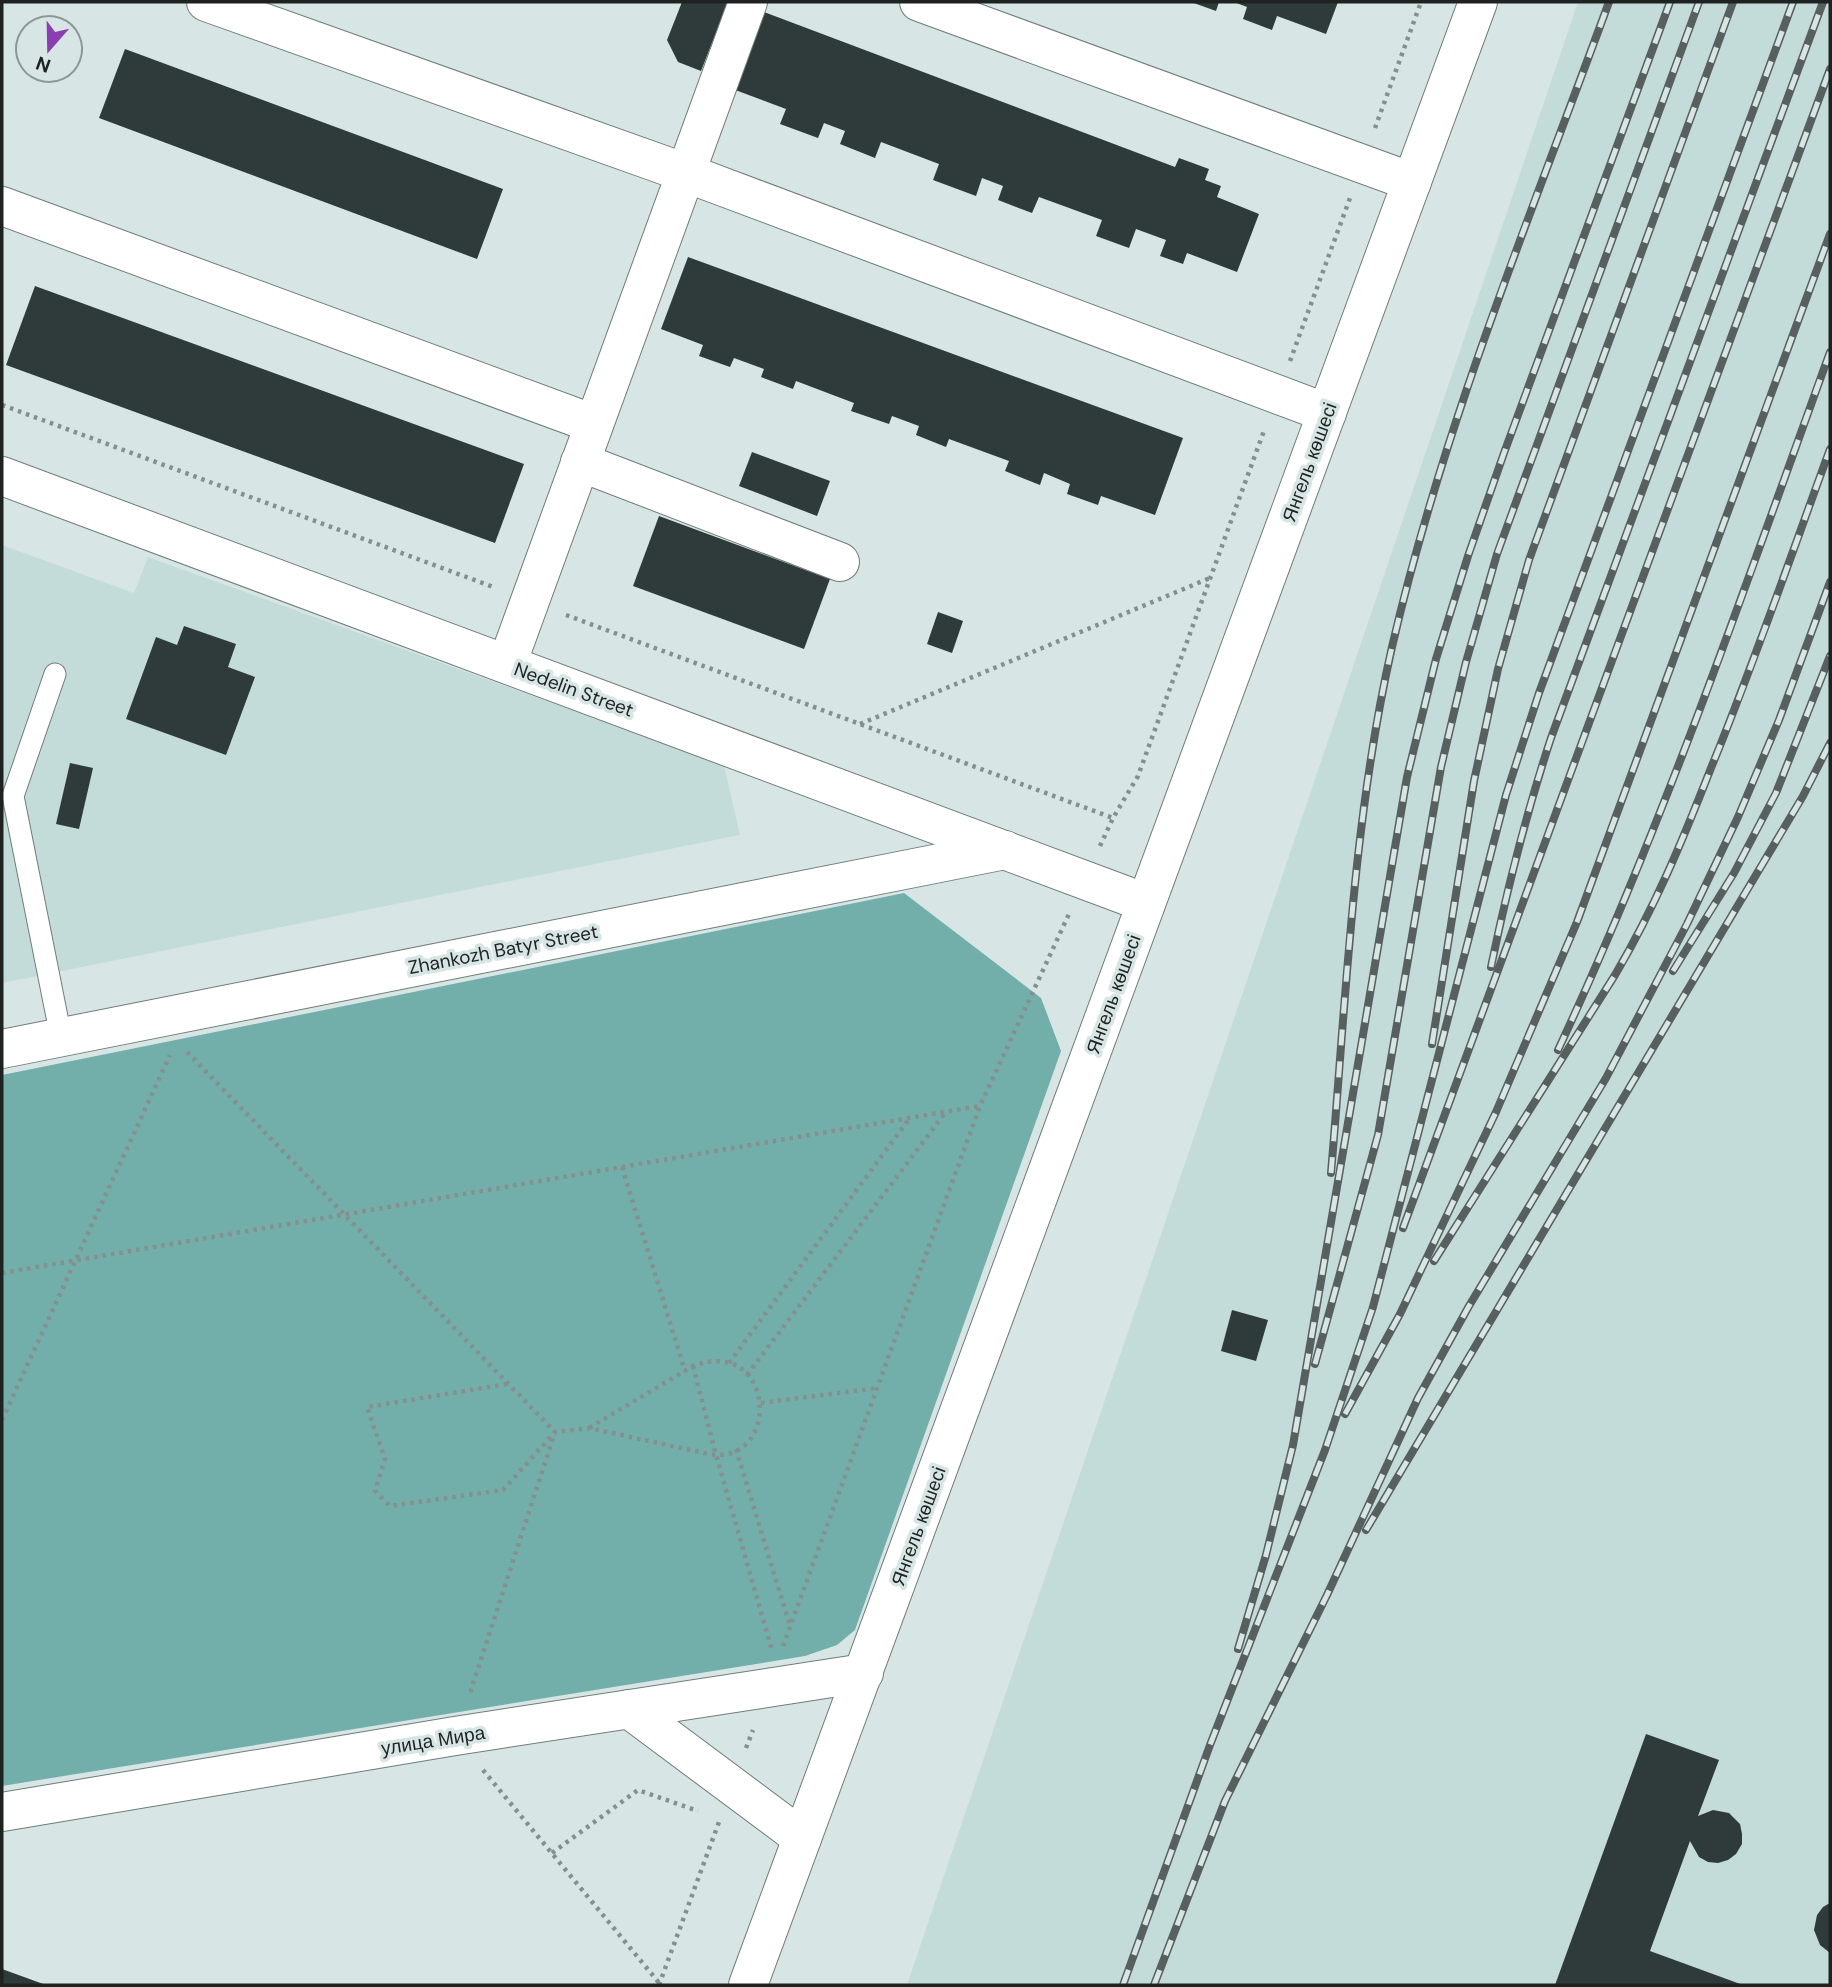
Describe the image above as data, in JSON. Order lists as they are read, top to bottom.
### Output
{
  "streets": {
    "street": [
      "Янгель көшесі",
      "Nedelin Street",
      "Zhankozh Batyr Street",
      "улица Мира"
    ]
  },
  "crossings": [
    ["Янгель көшесі", "Nedelin Street"],
    ["Янгель көшесі", "улица Мира"],
    ["Nedelin Street", "Zhankozh Batyr Street"]
  ],
  "north": "bottom"
}
